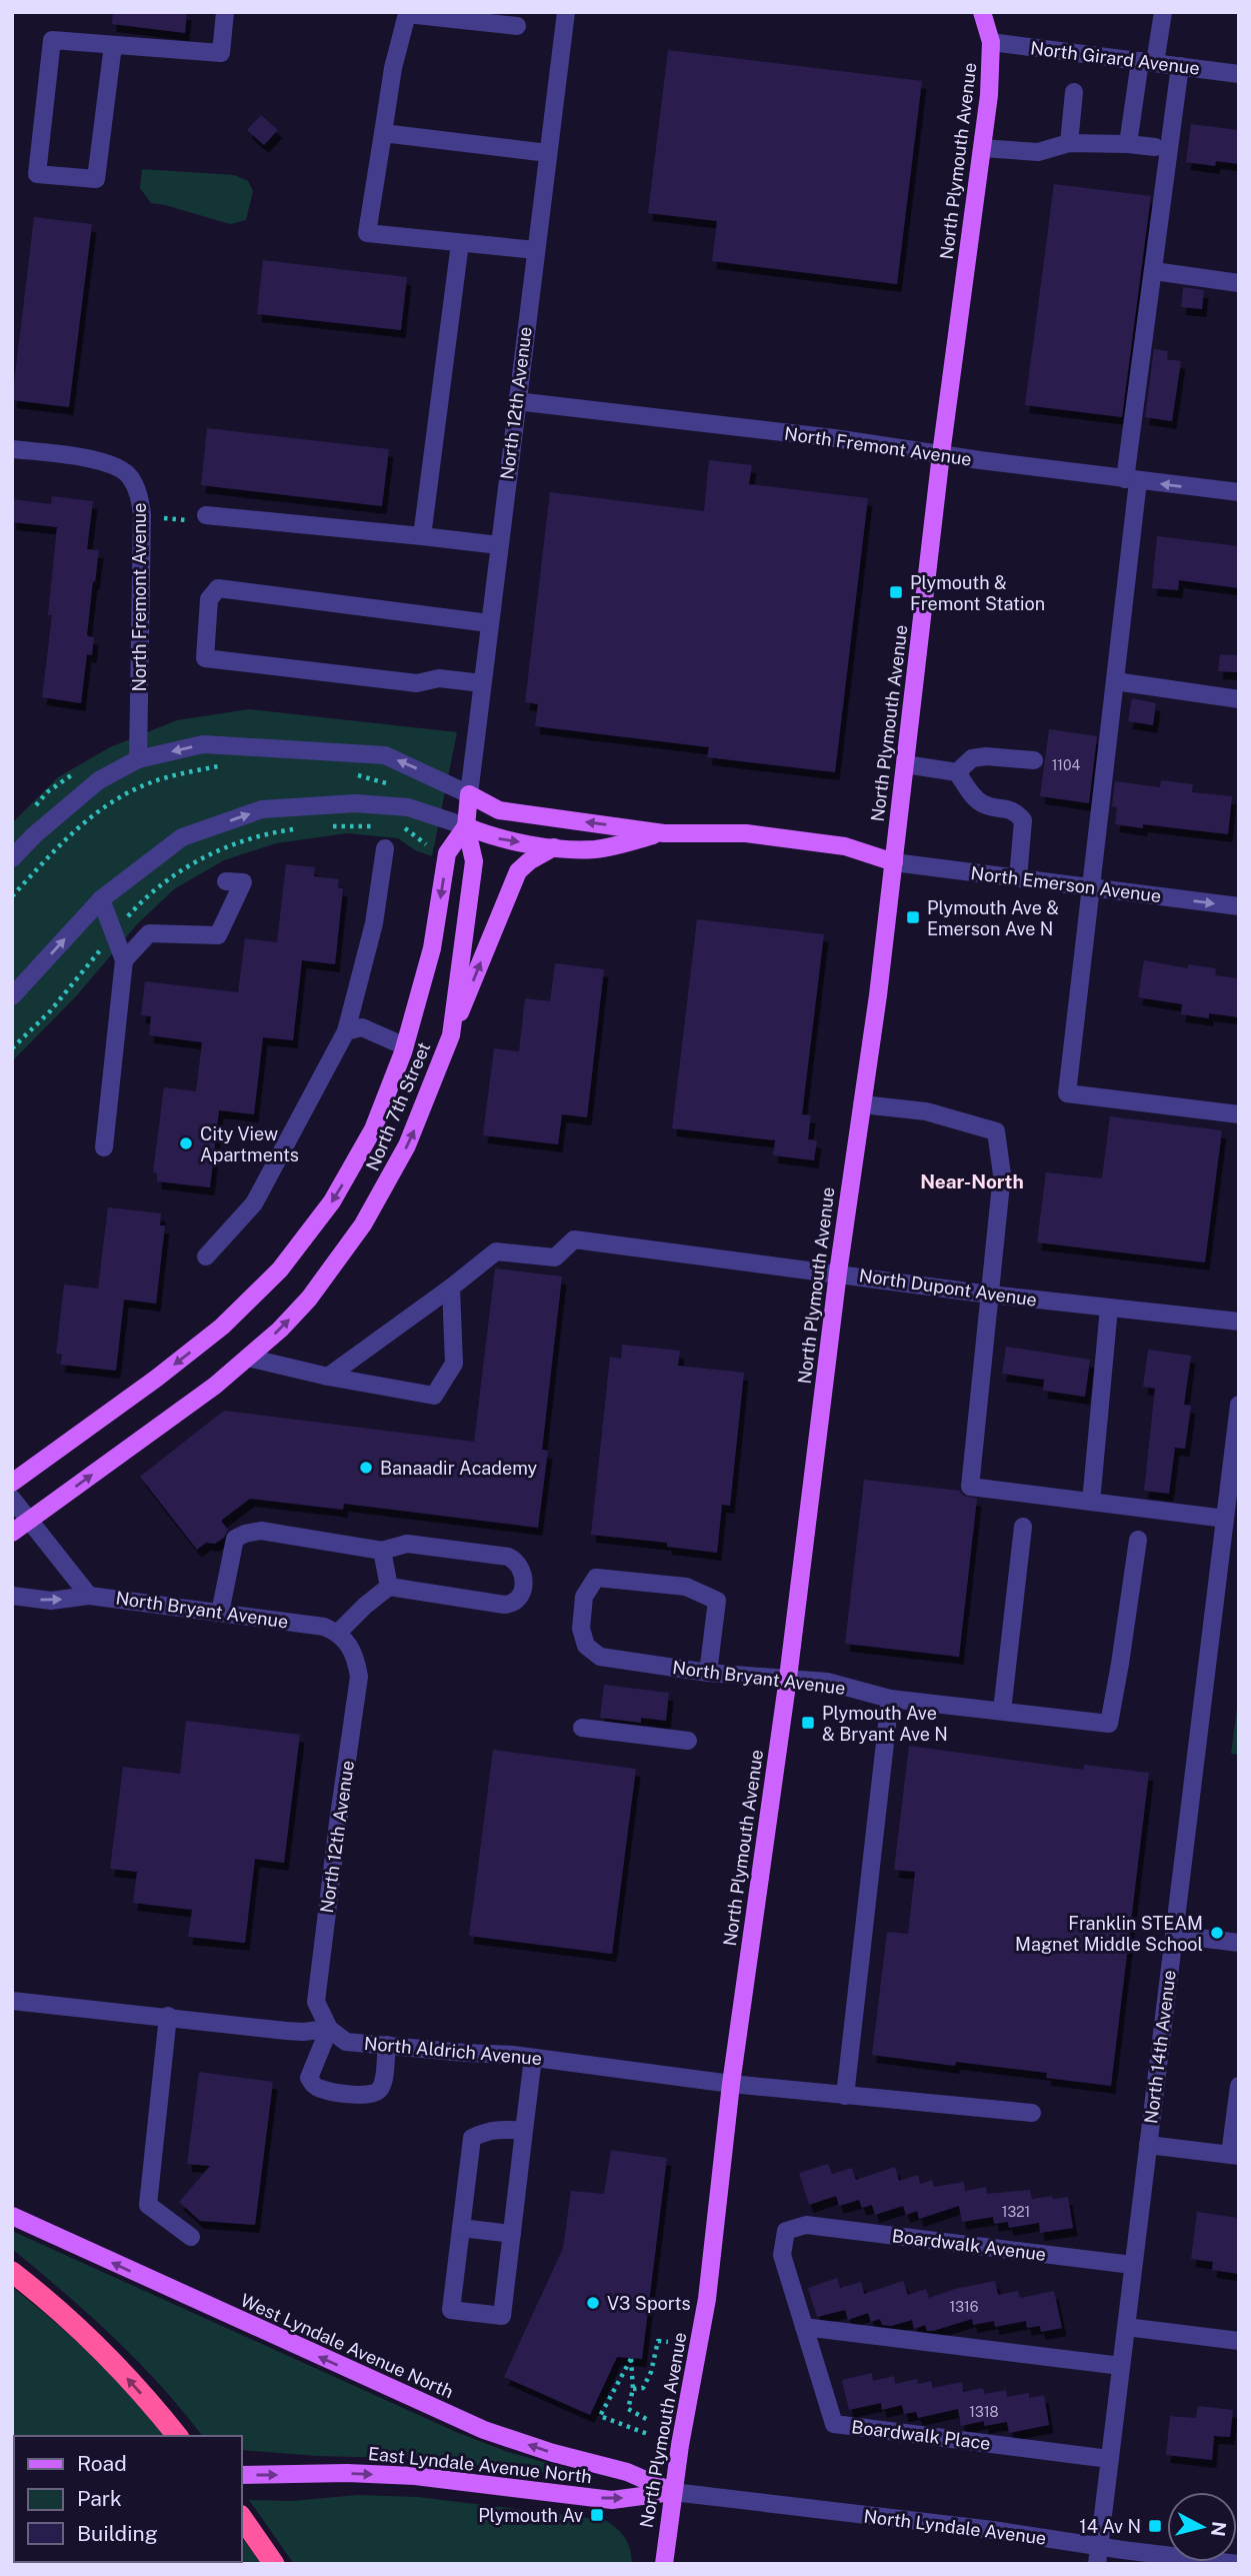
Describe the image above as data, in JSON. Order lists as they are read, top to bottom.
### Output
{
  "streets": {
    "main road": [
      "North Plymouth Avenue",
      "North 7th Street",
      "West Lyndale Avenue North",
      "East Lyndale Avenue North"
    ],
    "street": [
      "North Girard Avenue",
      "North 12th Avenue",
      "North Fremont Avenue",
      "North Emerson Avenue",
      "North Dupont Avenue",
      "North Bryant Avenue",
      "North 14th Avenue",
      "North Aldrich Avenue",
      "Boardwalk Avenue",
      "Boardwalk Place",
      "North Lyndale Avenue"
    ]
  },
  "crossings": [
    ["North Girard Avenue", "North Plymouth Avenue"],
    ["North Plymouth Avenue", "North Fremont Avenue"],
    ["North Plymouth Avenue", "North Emerson Avenue"],
    ["North Plymouth Avenue", "North Dupont Avenue"],
    ["North Plymouth Avenue", "North Bryant Avenue"],
    ["North Plymouth Avenue", "North Aldrich Avenue"],
    ["North Plymouth Avenue", "West Lyndale Avenue North"],
    ["North Plymouth Avenue", "East Lyndale Avenue North"],
    ["North Plymouth Avenue", "North Lyndale Avenue"],
    ["North 12th Avenue", "North Fremont Avenue"],
    ["North 12th Avenue", "North 7th Street"],
    ["North 12th Avenue", "North Bryant Avenue"],
    ["North 12th Avenue", "North Aldrich Avenue"],
    ["North 14th Avenue", "Boardwalk Avenue"],
    ["North 14th Avenue", "Boardwalk Place"],
    ["North 14th Avenue", "North Lyndale Avenue"],
    ["Boardwalk Avenue", "Boardwalk Place"],
    ["West Lyndale Avenue North", "East Lyndale Avenue North"],
    ["West Lyndale Avenue North", "North Lyndale Avenue"],
    ["East Lyndale Avenue North", "North Lyndale Avenue"]
  ],
  "one_way": ["North Emerson Avenue", "West Lyndale Avenue North", "East Lyndale Avenue North"],
  "districts": ["Near-North"],
  "places": {
    "transit": [
      "Plymouth & Fremont Station",
      "Plymouth Ave & Emerson Ave N",
      "Plymouth Ave & Bryant Ave N",
      "Plymouth Av",
      "14 Av N"
    ],
    "other": [
      "City View Apartments",
      "Banaadir Academy",
      "Franklin STEAM Magnet Middle School",
      "V3 Sports"
    ]
  },
  "house_numbers": [
    "1104",
    "1321",
    "1316",
    "1318"
  ],
  "legend": ["Road", "Park", "Building"],
  "north": "right"
}
